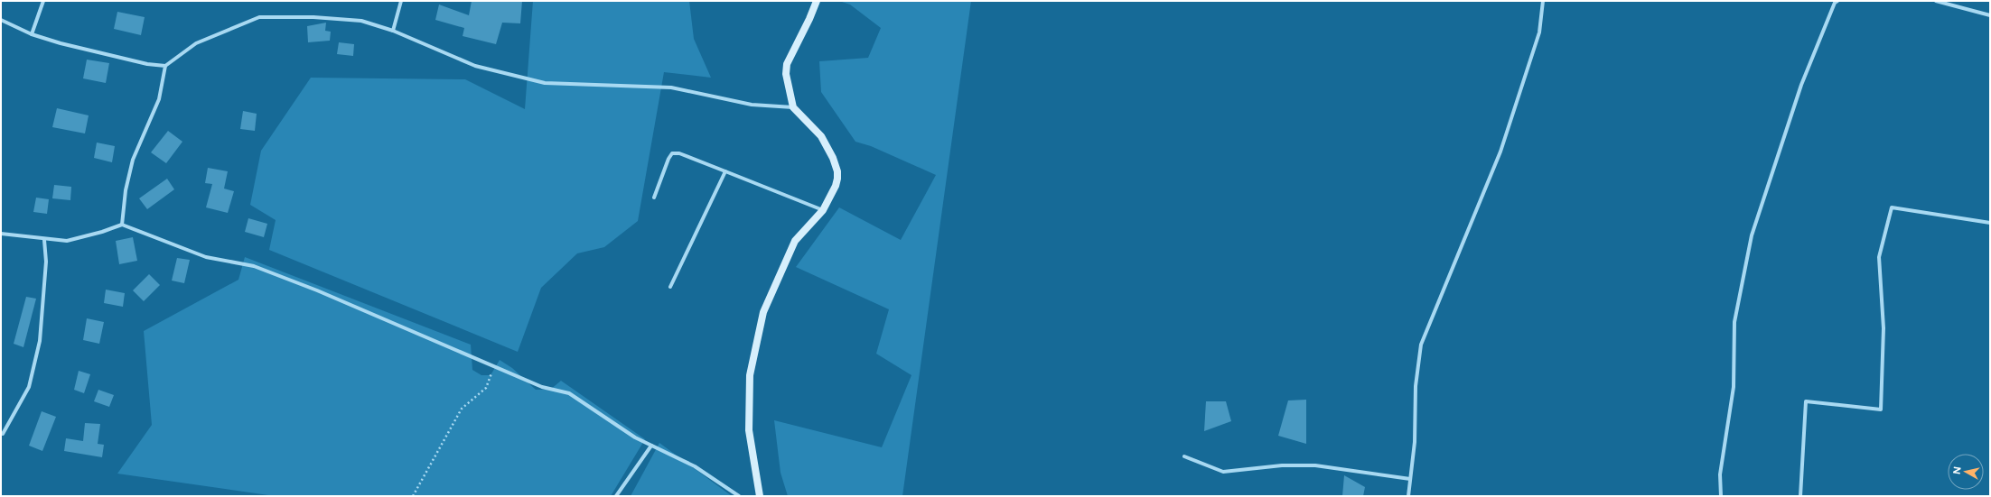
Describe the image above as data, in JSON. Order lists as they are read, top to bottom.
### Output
{
  "north": "left"
}
